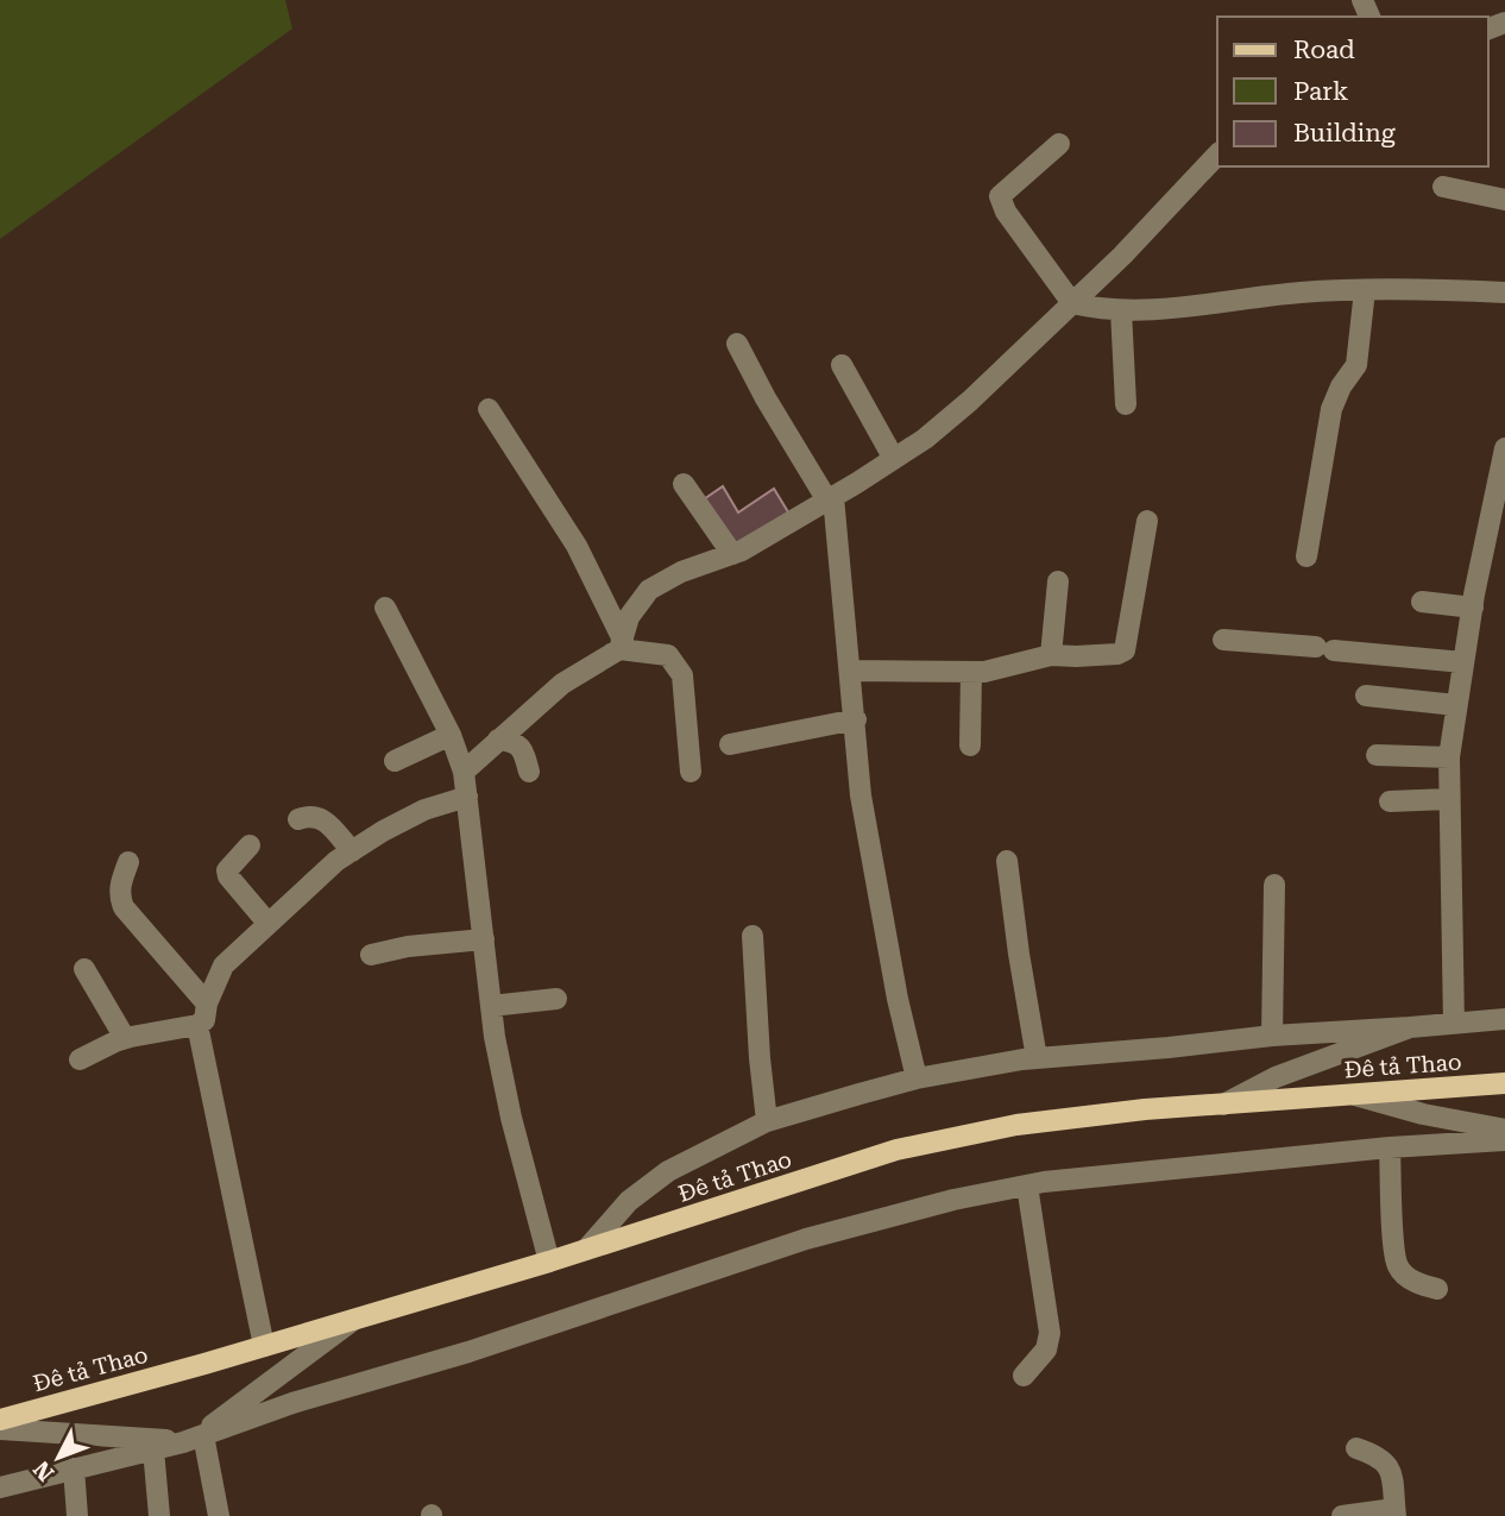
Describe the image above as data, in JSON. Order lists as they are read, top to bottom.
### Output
{
  "streets": {
    "main road": ["Đê tả Thao"]
  },
  "legend": ["Road", "Park", "Building"],
  "north": "bottom left"
}
